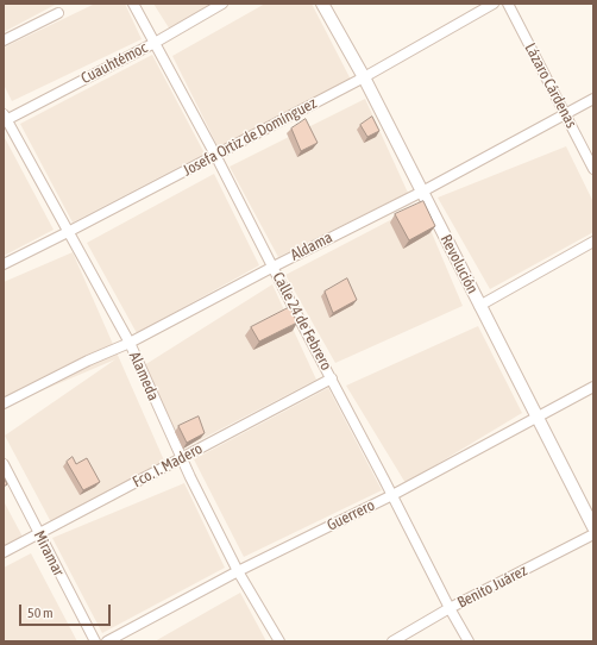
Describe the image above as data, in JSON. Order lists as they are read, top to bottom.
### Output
{
  "streets": {
    "street": [
      "Cuauhtémoc",
      "Lázaro Cárdenas",
      "Josefa Ortiz de Domínguez",
      "Aldama",
      "Revolución",
      "Calle 24 de Febrero",
      "Alameda",
      "Fco. I. Madero",
      "Guerrero",
      "Miramar",
      "Benito Juárez"
    ]
  },
  "crossings": [
    ["Cuauhtémoc", "Calle 24 de Febrero"],
    ["Cuauhtémoc", "Alameda"],
    ["Lázaro Cárdenas", "Aldama"],
    ["Josefa Ortiz de Domínguez", "Revolución"],
    ["Josefa Ortiz de Domínguez", "Calle 24 de Febrero"],
    ["Josefa Ortiz de Domínguez", "Alameda"],
    ["Aldama", "Revolución"],
    ["Aldama", "Calle 24 de Febrero"],
    ["Aldama", "Alameda"],
    ["Revolución", "Guerrero"],
    ["Calle 24 de Febrero", "Fco. I. Madero"],
    ["Calle 24 de Febrero", "Guerrero"],
    ["Calle 24 de Febrero", "Benito Juárez"],
    ["Alameda", "Fco. I. Madero"],
    ["Alameda", "Guerrero"],
    ["Fco. I. Madero", "Miramar"]
  ],
  "scale_bar": "50 m"
}
